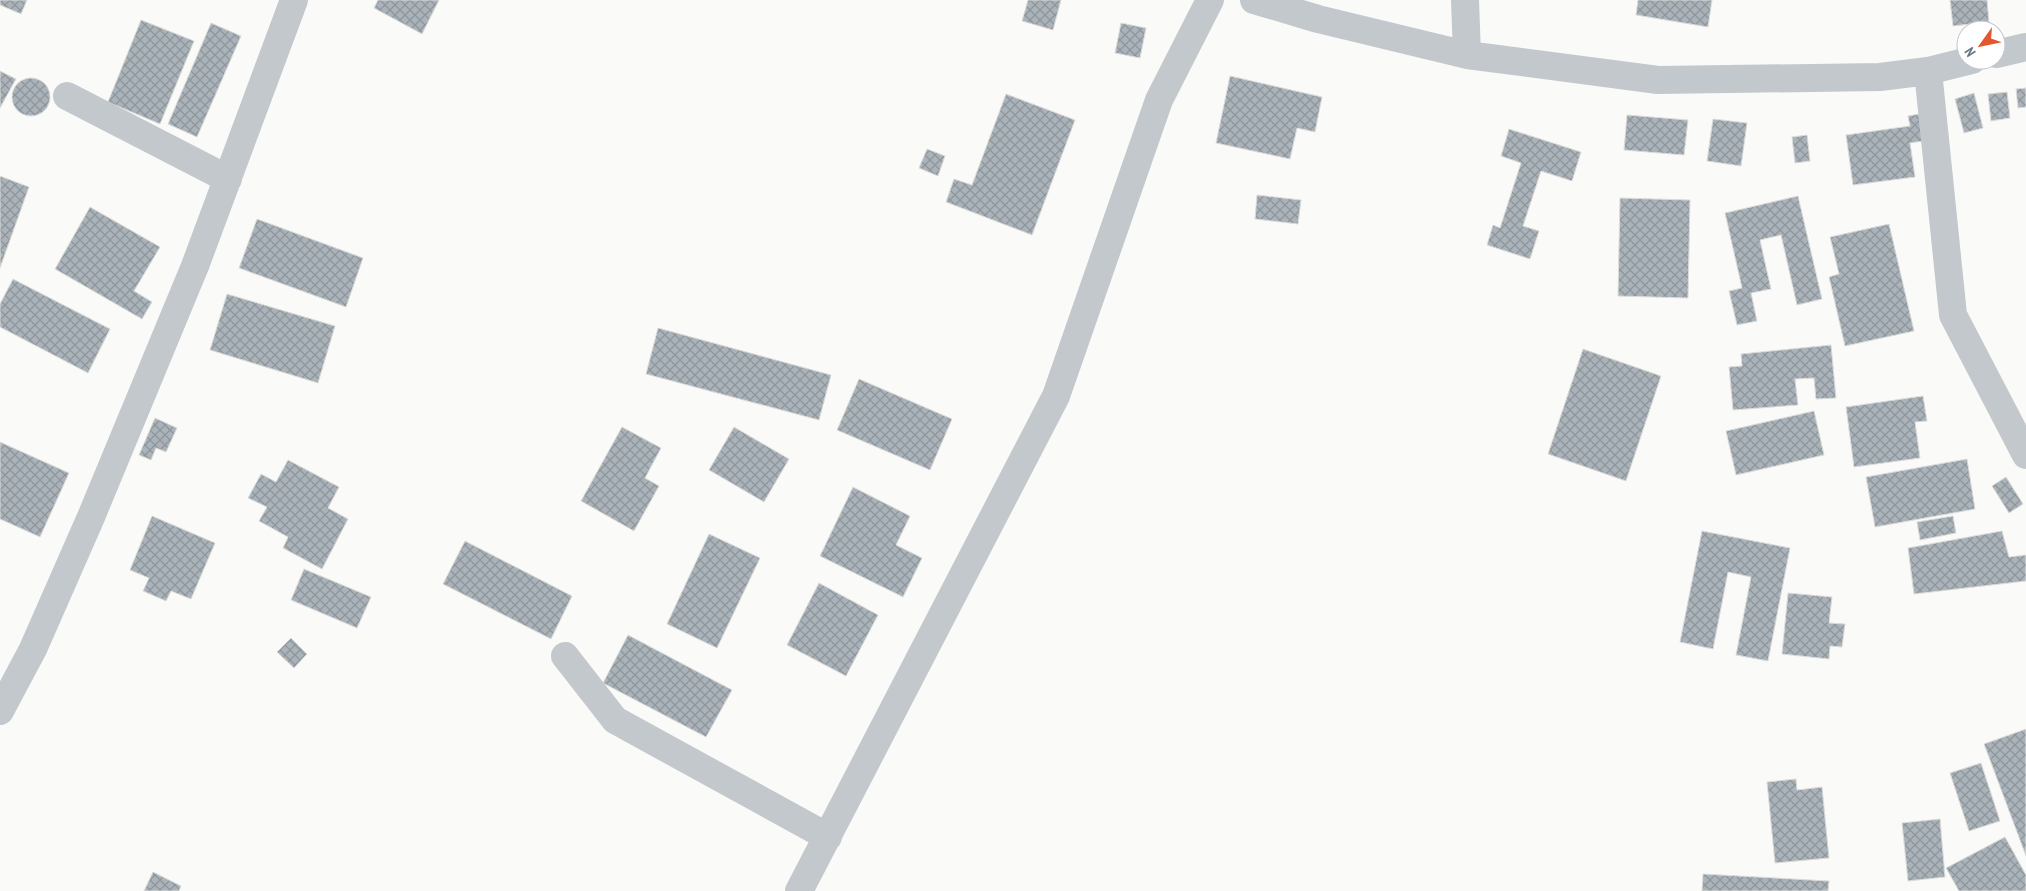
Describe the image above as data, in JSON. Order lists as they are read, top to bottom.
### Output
{
  "north": "bottom left"
}
